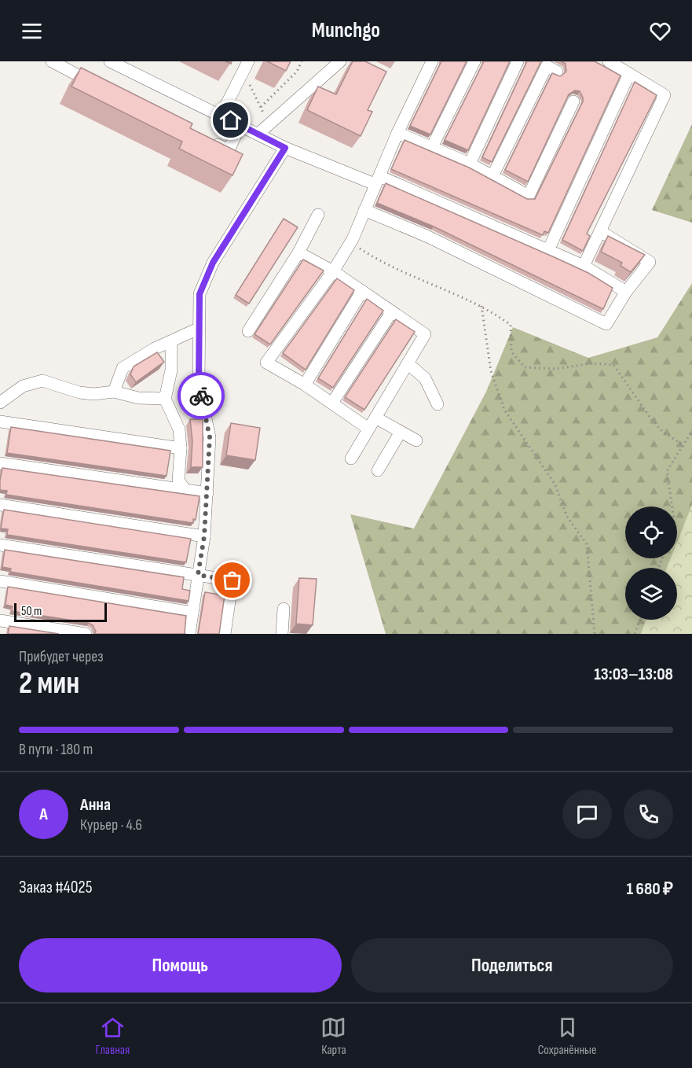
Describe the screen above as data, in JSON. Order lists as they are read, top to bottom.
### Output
{
  "scale_bar": "50 m",
  "page": {
    "header": "Munchgo",
    "scale": "50 m",
    "heading": ["2 мин", "Прибудет через", "13:03–13:08"],
    "panel": [
      "Анна",
      "Курьер · 4.6",
      "Заказ #4025",
      "1 680 ₽"
    ],
    "bar": "В пути · 180 m",
    "round": "А",
    "buttons": ["Помощь", "Поделиться"],
    "tabs": ["Главная", "Карта", "Сохранённые"]
  }
}
